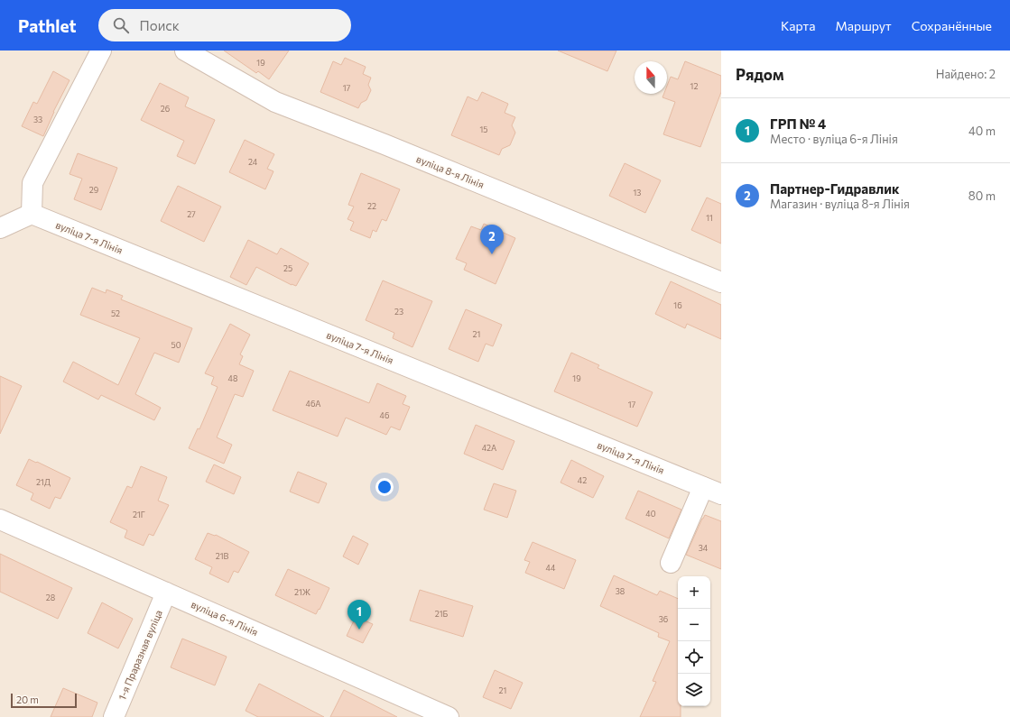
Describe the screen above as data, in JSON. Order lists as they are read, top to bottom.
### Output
{
  "streets": {
    "street": [
      "вуліца 8-я Лінія",
      "вуліца 7-я Лінія",
      "вуліца 6-я Лінія",
      "1-я Праразная вуліца"
    ]
  },
  "crossings": [
    ["вуліца 6-я Лінія", "1-я Праразная вуліца"]
  ],
  "house_numbers": [
    "19",
    "12",
    "17",
    "26",
    "33",
    "15",
    "24",
    "29",
    "13",
    "22",
    "27",
    "11",
    "25",
    "16",
    "23",
    "52",
    "21",
    "50",
    "48",
    "19",
    "46А",
    "17",
    "46",
    "42А",
    "42",
    "21Д",
    "40",
    "21Г",
    "34",
    "21В",
    "44",
    "38",
    "21Ж",
    "28",
    "21Б",
    "36",
    "21"
  ],
  "scale_bar": "20 m",
  "north": "top",
  "page": {
    "header": "Pathlet",
    "search": "Поиск",
    "nav": ["Карта", "Маршрут", "Сохранённые"],
    "heading": ["Рядом", "Найдено: 2"],
    "list": [
      {
        "mark": "1",
        "name": "ГРП № 4",
        "note": "Место · вуліца 6-я Лінія",
        "value": "40 m"
      },
      {
        "mark": "2",
        "name": "Партнер-Гидравлик",
        "note": "Магазин · вуліца 8-я Лінія",
        "value": "80 m"
      }
    ],
    "pins": ["2", "1"],
    "map_buttons": ["+", "−"],
    "scale": "20 m"
  }
}
